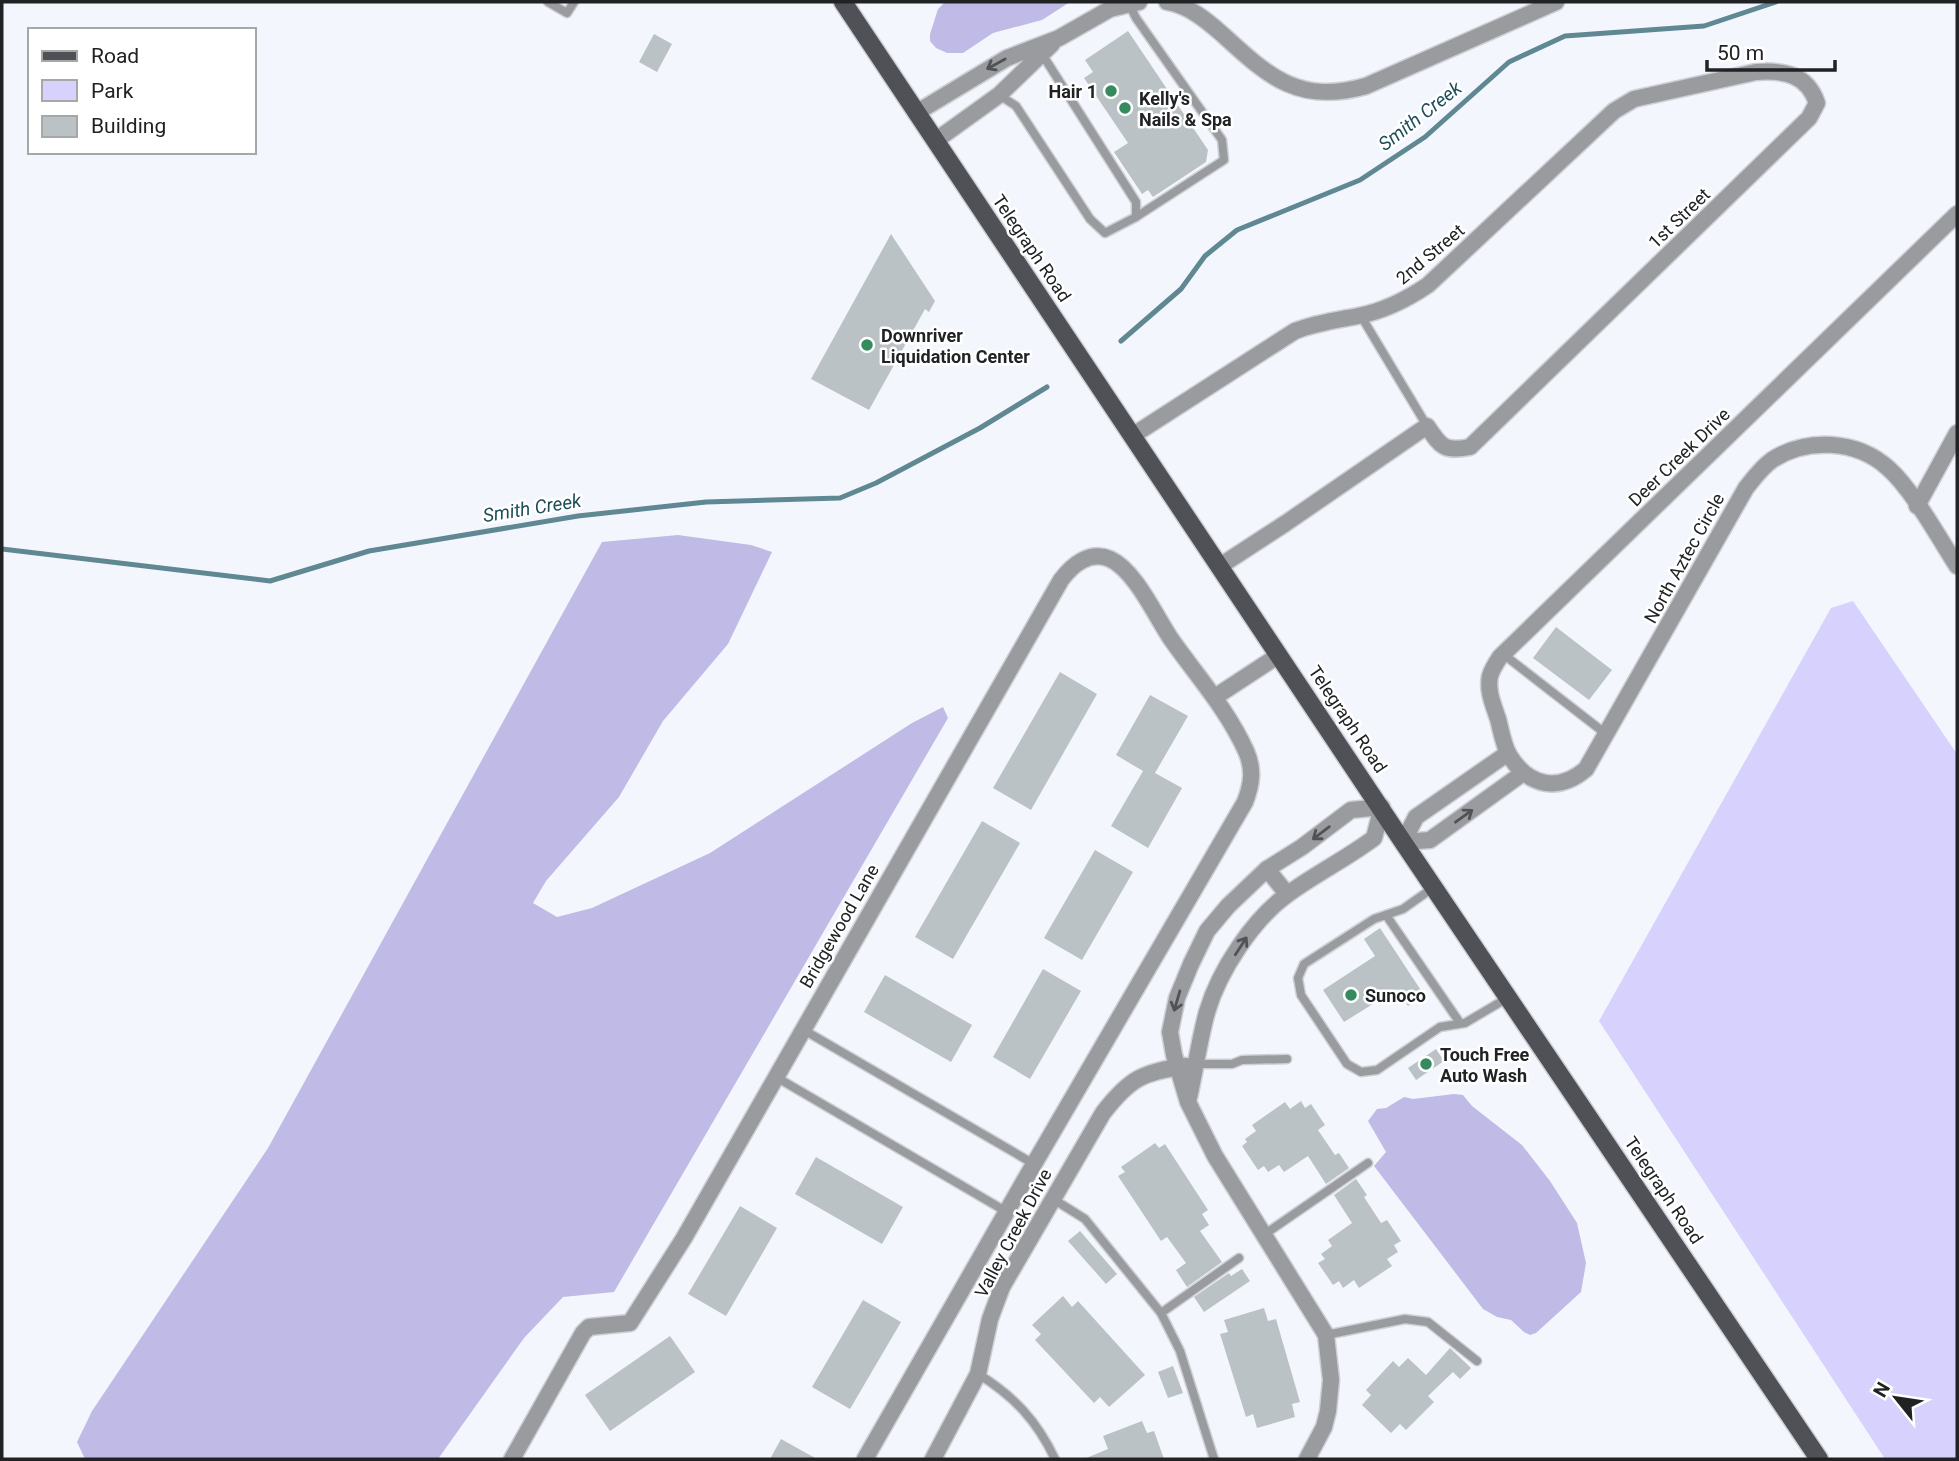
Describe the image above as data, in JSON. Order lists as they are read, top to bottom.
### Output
{
  "streets": {
    "main road": ["Telegraph Road"],
    "street": [
      "1st Street",
      "2nd Street",
      "Deer Creek Drive",
      "North Aztec Circle",
      "Bridgewood Lane",
      "Valley Creek Drive"
    ]
  },
  "crossings": [
    ["1st Street", "2nd Street"],
    ["Telegraph Road", "2nd Street"],
    ["Deer Creek Drive", "North Aztec Circle"]
  ],
  "water": ["Smith Creek"],
  "places": [
    "Hair 1",
    "Kelly's Nails & Spa",
    "Downriver Liquidation Center",
    "Sunoco",
    "Touch Free Auto Wash"
  ],
  "legend": ["Road", "Park", "Building"],
  "scale_bar": "50 m",
  "north": "top left"
}
